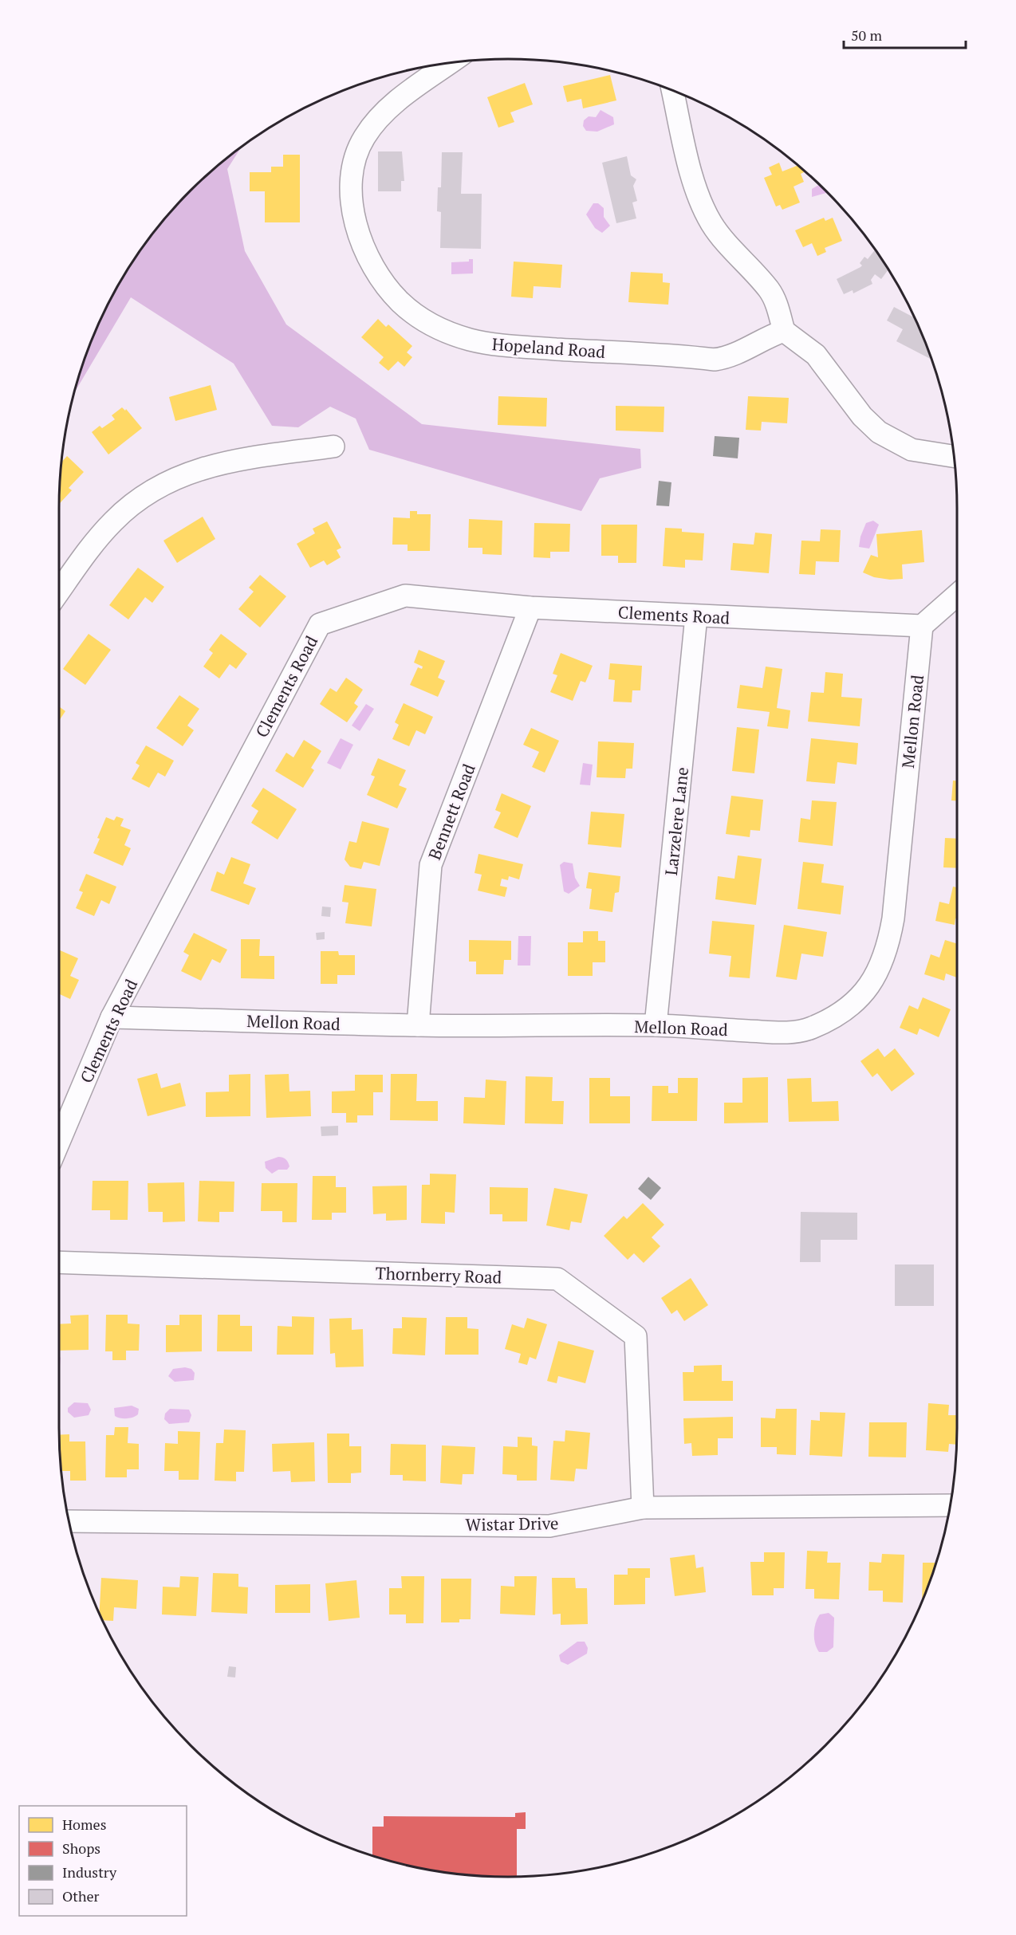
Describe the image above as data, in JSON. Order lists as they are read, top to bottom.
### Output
{
  "streets": {
    "street": [
      "Hopeland Road",
      "Clements Road",
      "Mellon Road",
      "Bennett Road",
      "Larzelere Lane",
      "Thornberry Road",
      "Wistar Drive"
    ]
  },
  "crossings": [
    ["Clements Road", "Mellon Road"],
    ["Clements Road", "Bennett Road"],
    ["Clements Road", "Larzelere Lane"],
    ["Mellon Road", "Bennett Road"],
    ["Mellon Road", "Larzelere Lane"],
    ["Thornberry Road", "Wistar Drive"]
  ],
  "legend": [
    "Homes",
    "Shops",
    "Industry",
    "Other"
  ],
  "scale_bar": "50 m"
}
